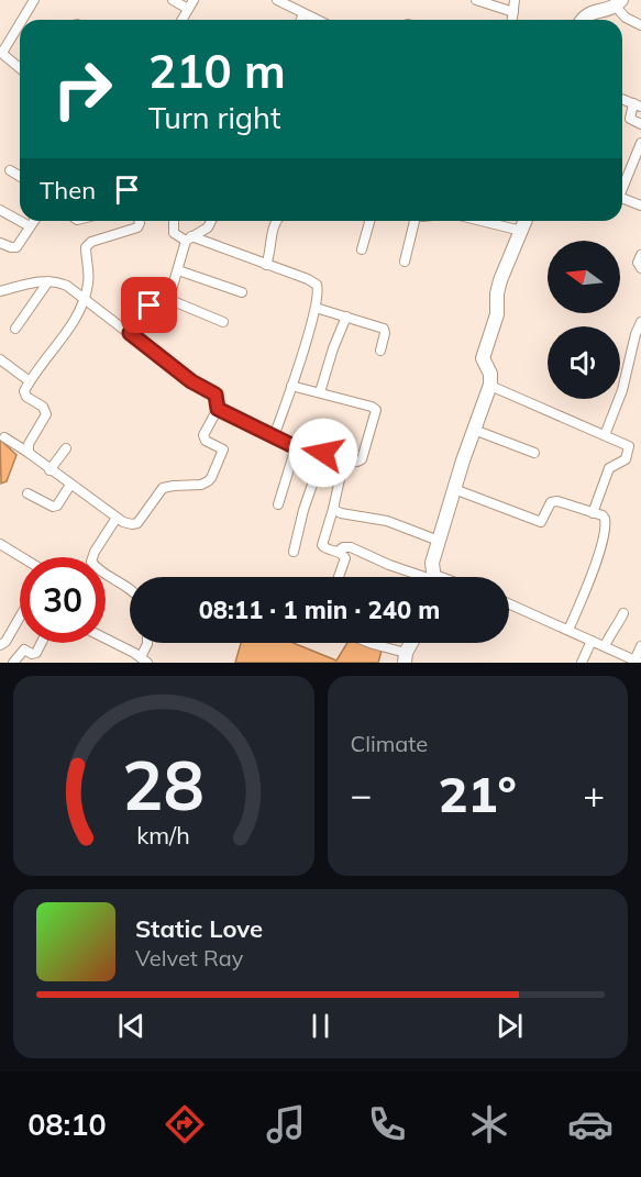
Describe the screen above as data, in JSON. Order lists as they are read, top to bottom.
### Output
{
  "north": "left",
  "page": {
    "turn": ["210 m", "Turn right"],
    "then": "Then",
    "limit": "30",
    "trip": "08:11 · 1 min · 240 m",
    "tile": "Climate",
    "heat": ["−", "21°", "+"],
    "song": ["Static Love", "Velvet Ray"],
    "tabs": "08:10",
    "gauge": ["28", "km/h"]
  }
}
